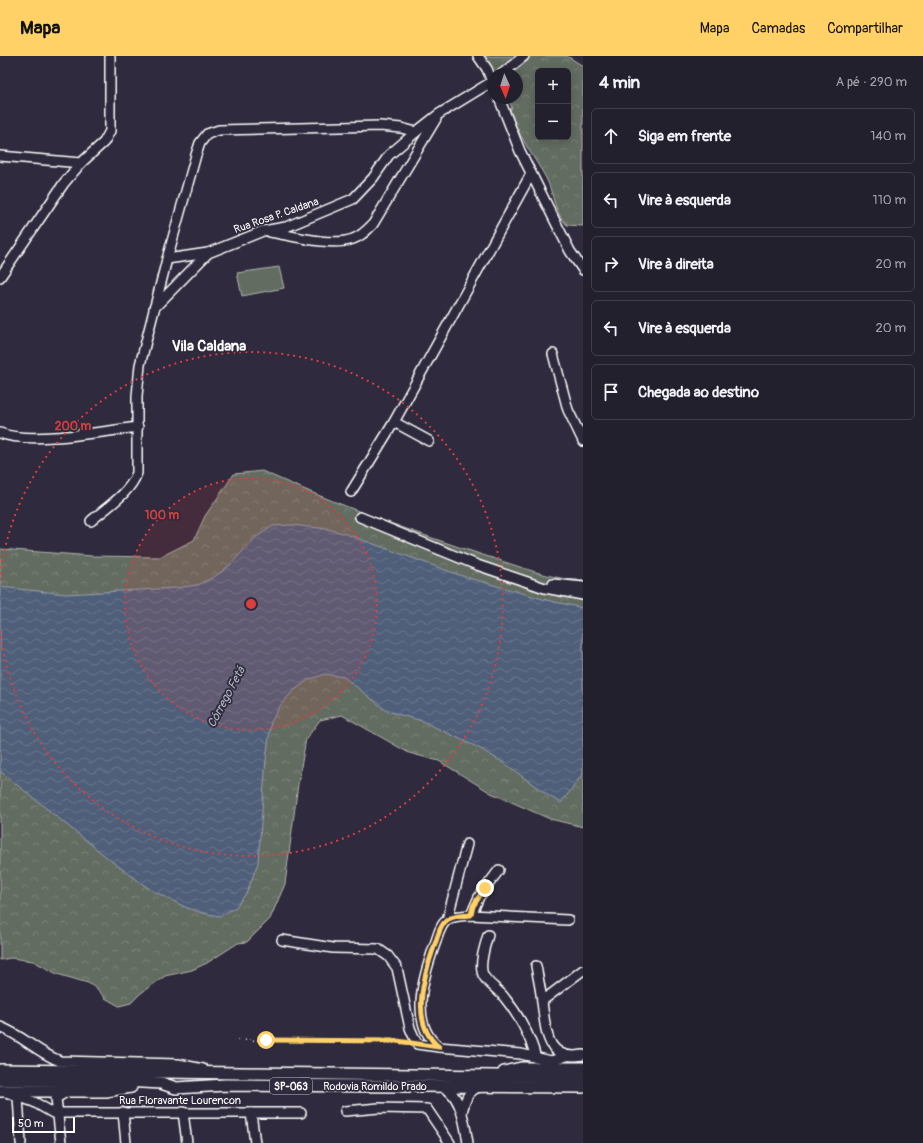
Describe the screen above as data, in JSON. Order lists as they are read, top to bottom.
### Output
{
  "streets": {
    "main road": ["SP-063", "Rodovia Romildo Prado"],
    "street": ["Rua Rosa P. Caldana", "Rua Floravante Lourencon"]
  },
  "districts": ["Vila Caldana"],
  "water": ["Córrego Fetá"],
  "scale_bar": "50 m",
  "north": "bottom",
  "page": {
    "header": "Mapa",
    "nav": ["Mapa", "Camadas", "Compartilhar"],
    "heading": ["4 min", "A pé · 290 m"],
    "map_buttons": ["+", "−"],
    "list": [
      ["Siga em frente", "140 m"],
      ["Vire à esquerda", "110 m"],
      ["Vire à direita", "20 m"],
      ["Vire à esquerda", "20 m"],
      "Chegada ao destino"
    ],
    "scale": "50 m"
  },
  "rings": ["200 m", "100 m"]
}
